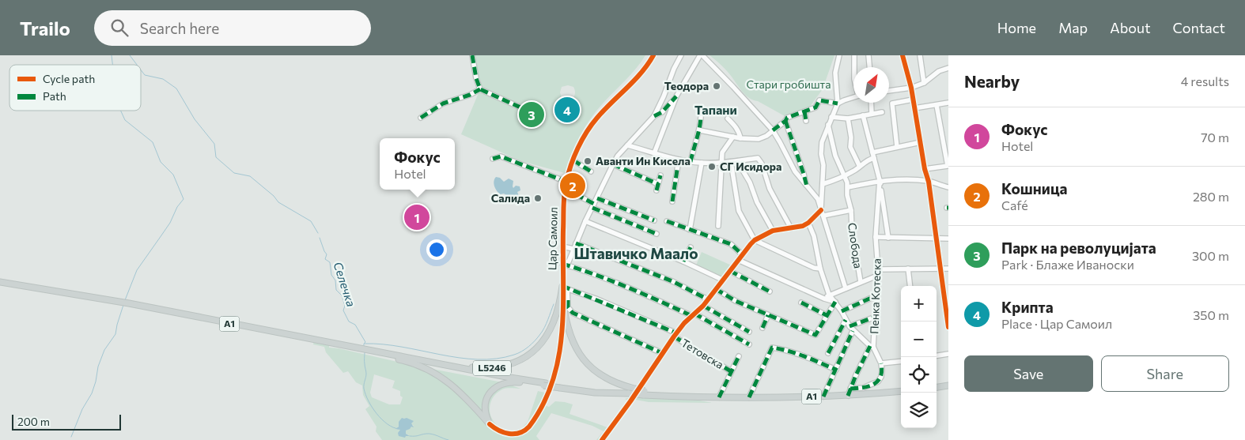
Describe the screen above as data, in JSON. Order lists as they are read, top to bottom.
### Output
{
  "streets": {
    "main road": ["A1", "L5246"],
    "street": [
      "Цар Самоил",
      "Слобода",
      "Пенка Котеска",
      "Тетовска"
    ]
  },
  "crossings": [
    ["Цар Самоил", "Тетовска"],
    ["Цар Самоил", "L5246"],
    ["A1", "Тетовска"],
    ["A1", "L5246"],
    ["Тетовска", "L5246"]
  ],
  "districts": ["Тапани", "Штавичко Маало"],
  "water": ["Селечка"],
  "parks": ["Стари гробишта"],
  "places": [
    "Теодора",
    "Аванти Ин Кисела",
    "СГ Исидора",
    "Салида"
  ],
  "legend": ["Cycle path", "Path"],
  "scale_bar": "200 m",
  "north": "top right",
  "page": {
    "header": "Trailo",
    "search": "Search here",
    "nav": [
      "Home",
      "Map",
      "About",
      "Contact"
    ],
    "heading": ["Nearby", "4 results"],
    "pins": [
      "4",
      "3",
      "2",
      "1"
    ],
    "list": [
      {
        "mark": "1",
        "name": "Фокус",
        "note": "Hotel",
        "value": "70 m"
      },
      {
        "mark": "2",
        "name": "Кошница",
        "note": "Café",
        "value": "280 m"
      },
      {
        "mark": "3",
        "name": "Парк на револуцијата",
        "note": "Park · Блаже Иваноски",
        "value": "300 m"
      },
      {
        "mark": "4",
        "name": "Крипта",
        "note": "Place · Цар Самоил",
        "value": "350 m"
      }
    ],
    "popup": ["Фокус", "Hotel"],
    "map_buttons": ["+", "−"],
    "buttons": ["Save", "Share"],
    "scale": "200 m"
  }
}
